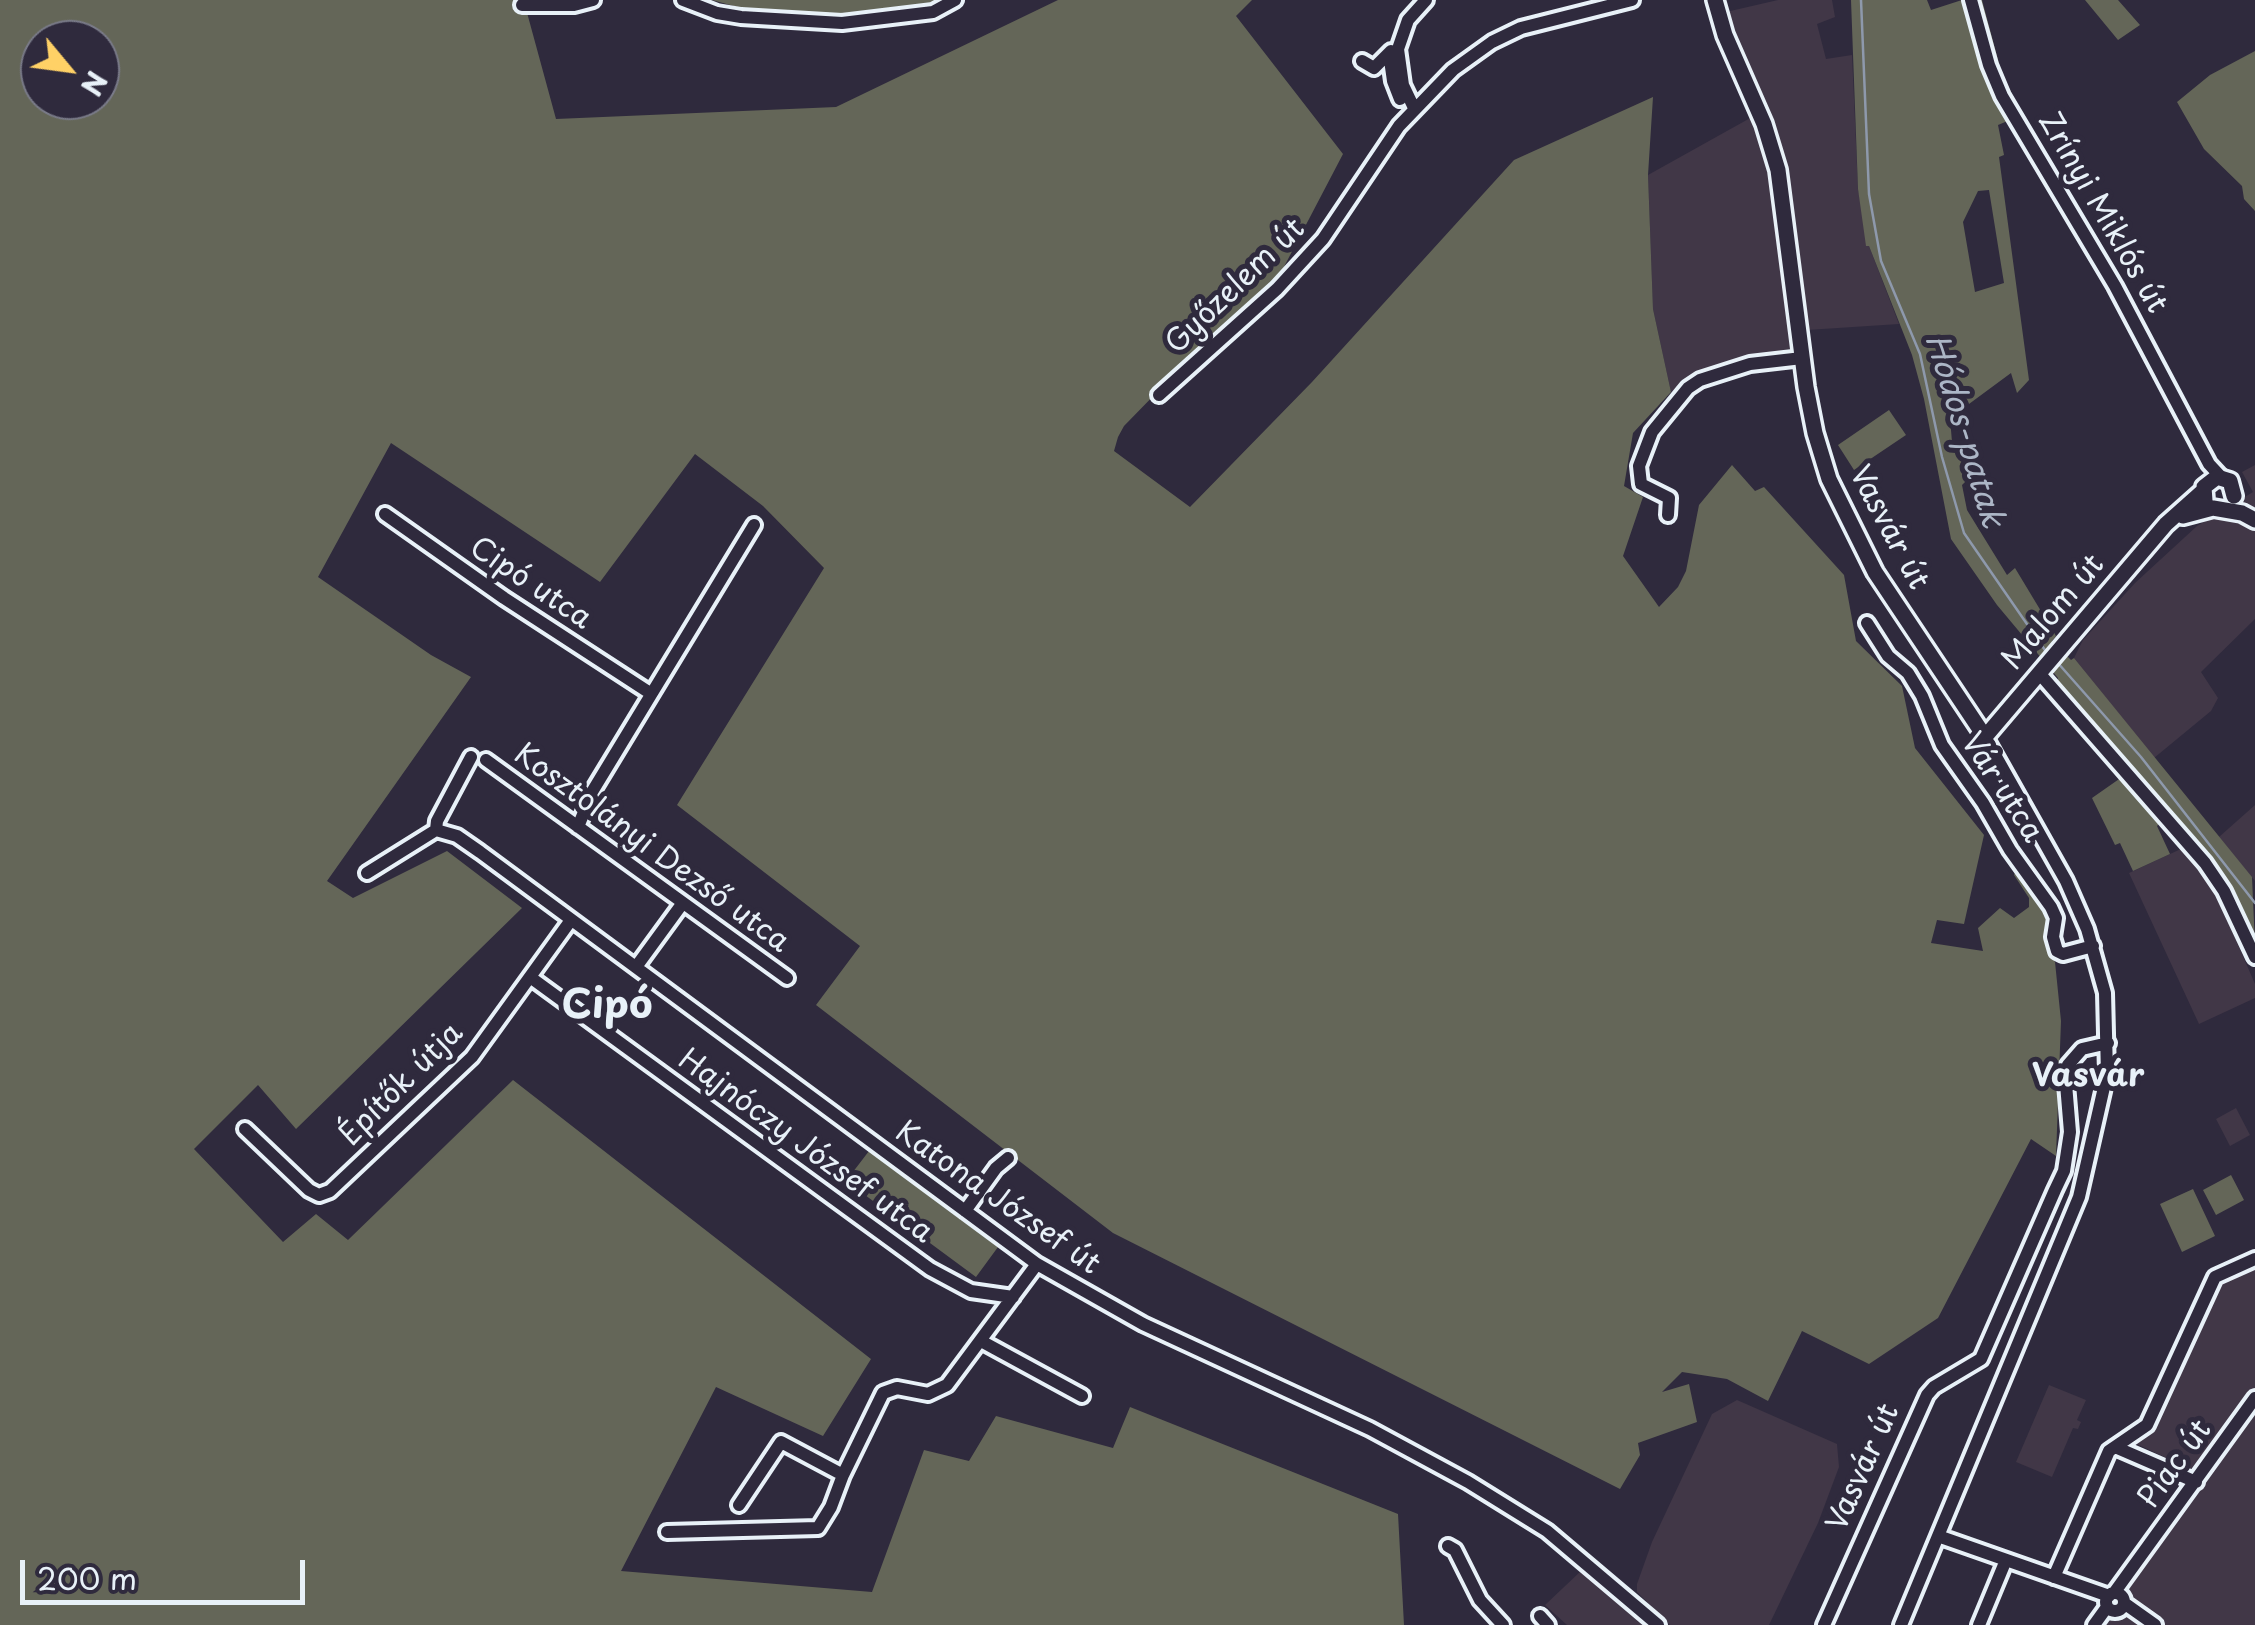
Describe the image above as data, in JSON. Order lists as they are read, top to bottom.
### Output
{
  "streets": {
    "main road": ["Vasvár út", "Malom út"],
    "street": [
      "Zrínyi Miklós út",
      "Győzelem út",
      "Cipó utca",
      "Vár utca",
      "Kosztolányi Dezső utca",
      "Építők útja",
      "Hajnóczy József utca",
      "Katona József út",
      "Piac út"
    ]
  },
  "crossings": [
    ["Zrínyi Miklós út", "Malom út"],
    ["Vasvár út", "Malom út"],
    ["Vasvár út", "Vár utca"],
    ["Építők útja", "Hajnóczy József utca"],
    ["Építők útja", "Katona József út"]
  ],
  "districts": ["Cipó", "Vasvár"],
  "water": ["Hódos-patak"],
  "scale_bar": "200 m",
  "north": "bottom right"
}
